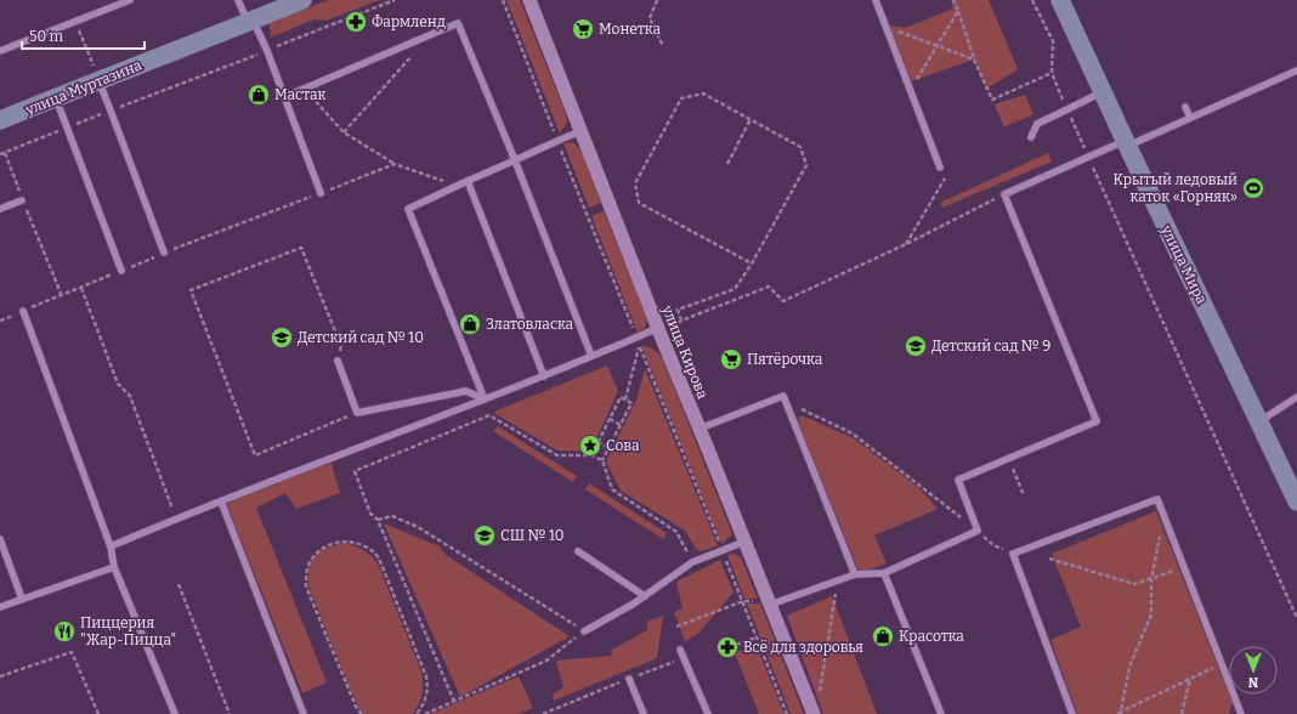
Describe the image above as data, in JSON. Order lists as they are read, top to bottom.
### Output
{
  "streets": {
    "main road": ["улица Муртазина", "улица Мира"],
    "street": ["улица Кирова"]
  },
  "places": {
    "pharmacy": ["Фармленд", "Всё для здоровья"],
    "supermarket": ["Монетка", "Пятёрочка"],
    "shop": ["Мастак", "Златовласка", "Красотка"],
    "sports": ["Крытый ледовый каток «Горняк»"],
    "school or university": ["Детский сад № 10", "Детский сад № 9", "СШ № 10"],
    "place": ["Сова"],
    "restaurant": ["Пиццерия \"Жар-Пицца\""]
  },
  "scale_bar": "50 m",
  "north": "bottom"
}
